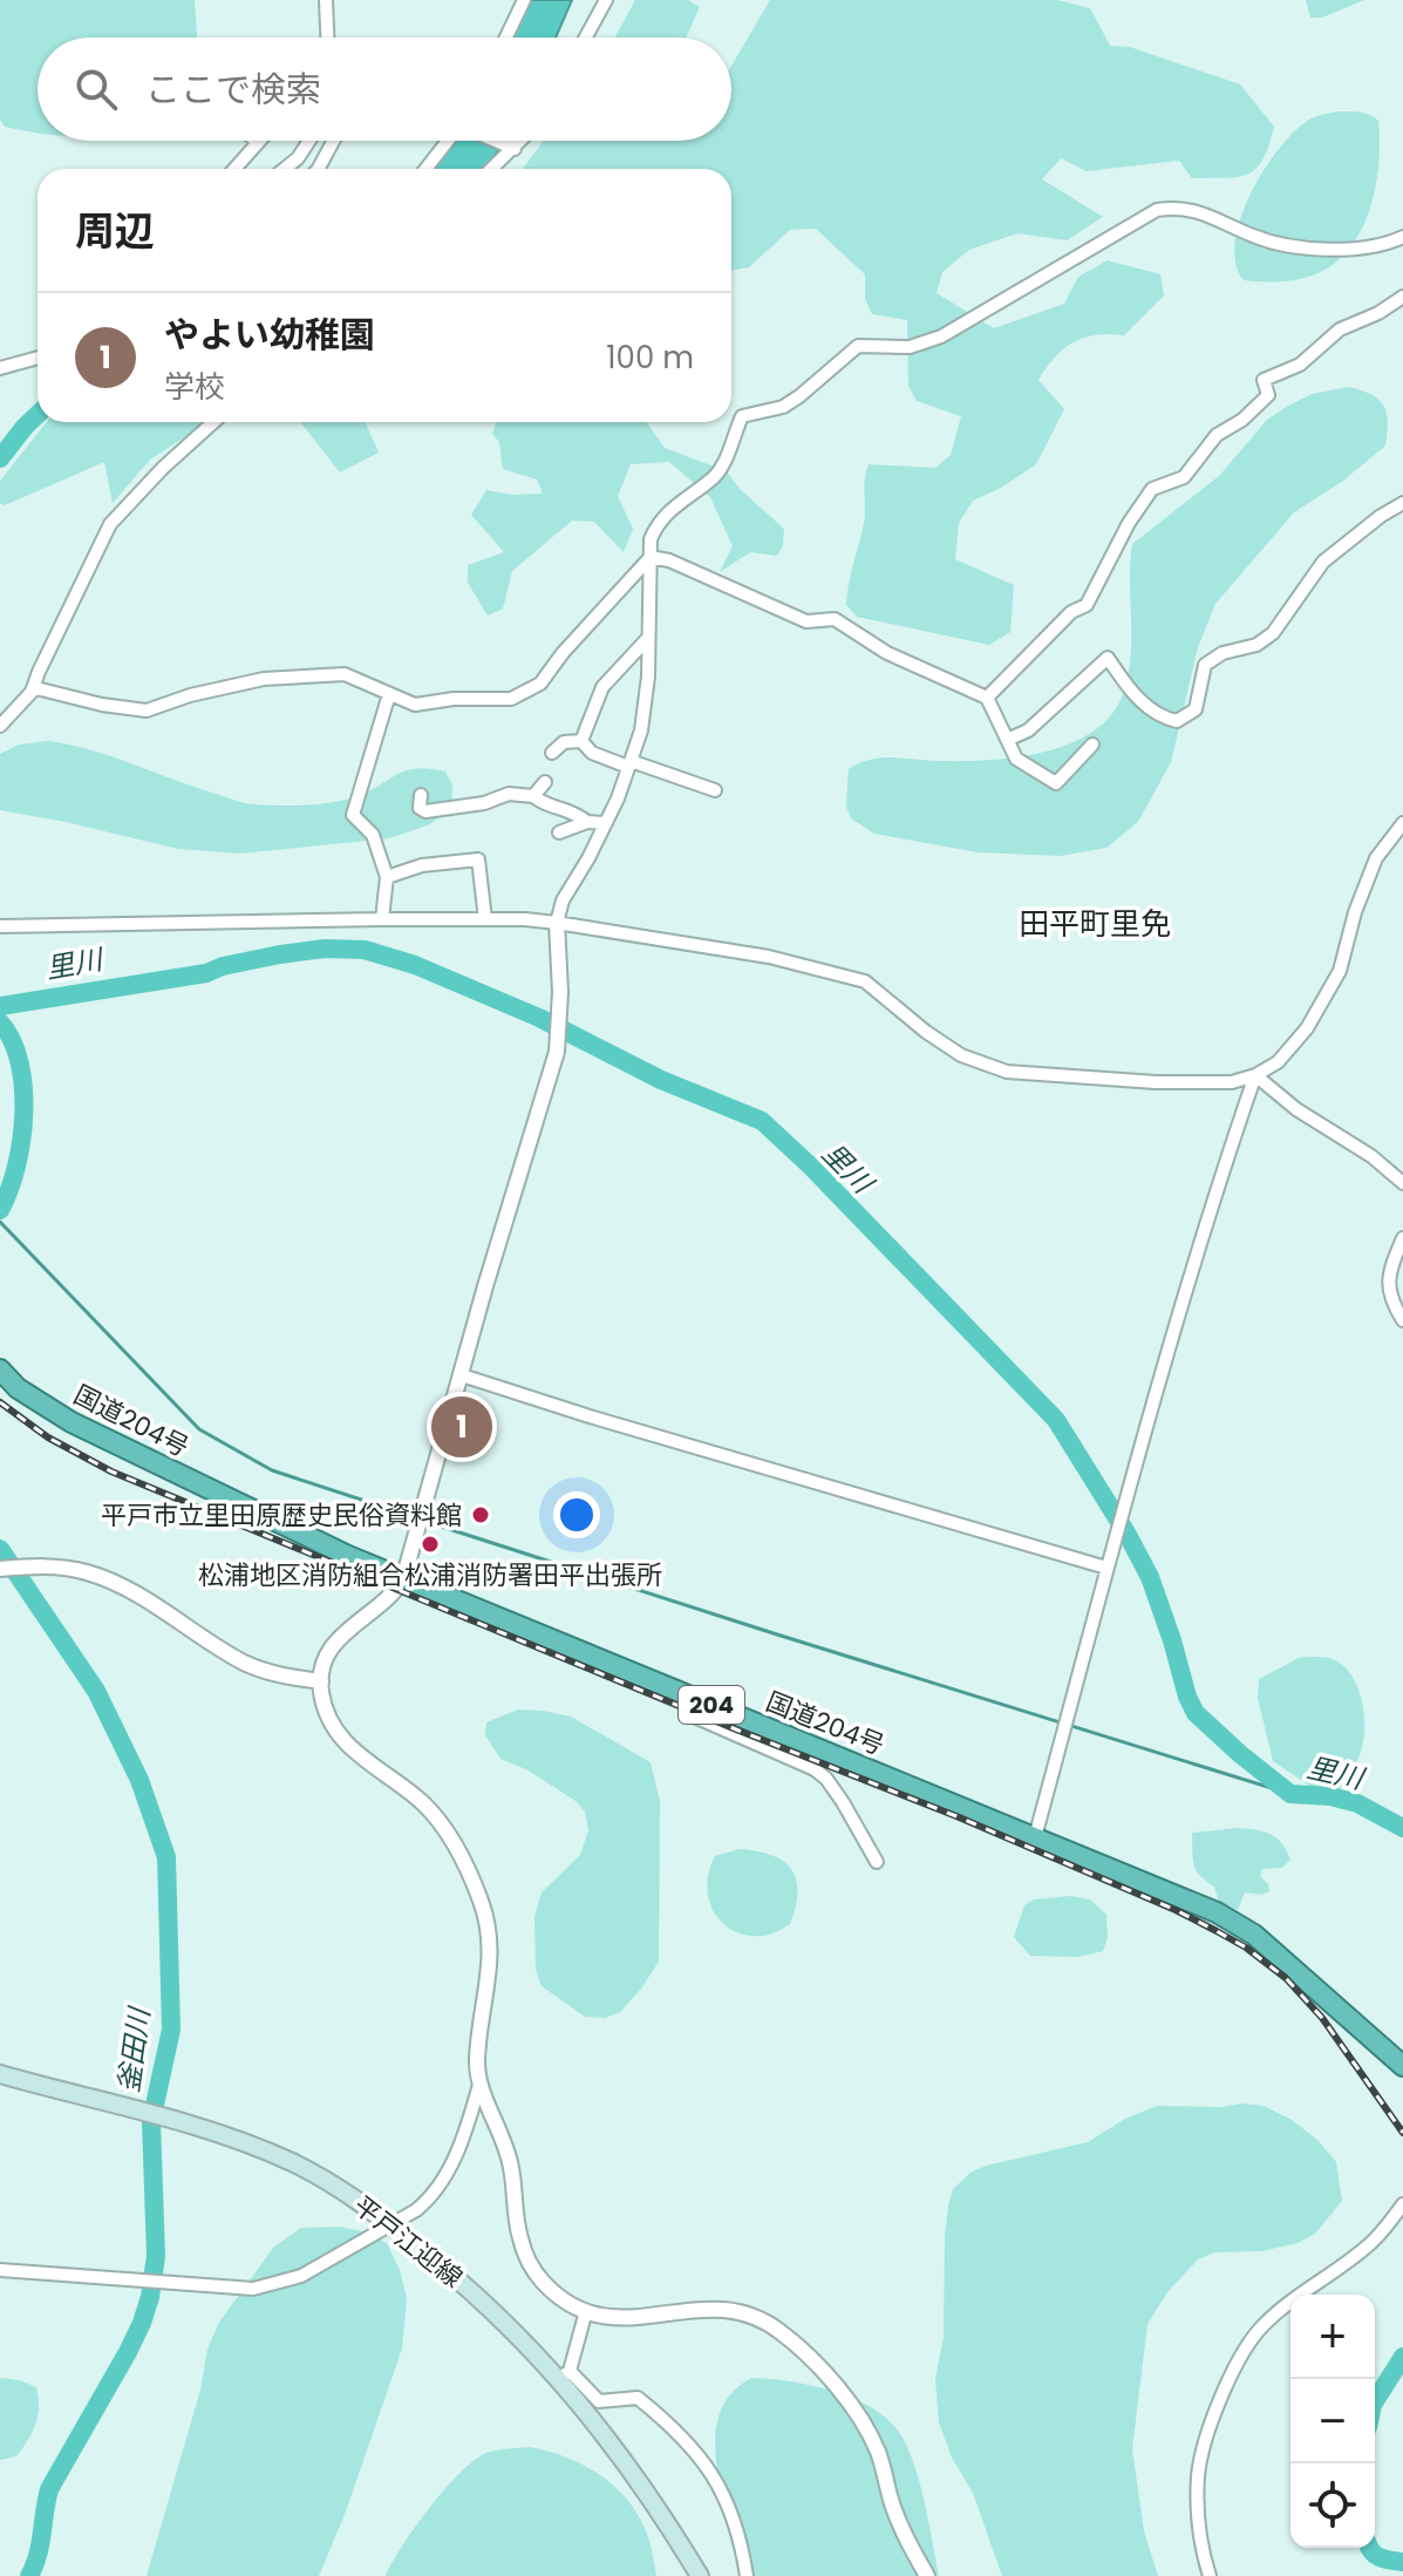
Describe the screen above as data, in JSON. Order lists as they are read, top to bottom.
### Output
{
  "streets": {
    "highway": ["国道204号", "204"],
    "main road": ["平戸江迎線"]
  },
  "districts": ["田平町里免"],
  "water": ["里川", "釜田川"],
  "places": ["平戸市立里田原歴史民俗資料館", "松浦地区消防組合松浦消防署田平出張所"],
  "page": {
    "search": "ここで検索",
    "heading": "周辺",
    "list": [
      {
        "mark": "1",
        "name": "やよい幼稚園",
        "note": "学校",
        "value": "100 m"
      }
    ],
    "pins": "1",
    "map_buttons": ["+", "−"]
  }
}
